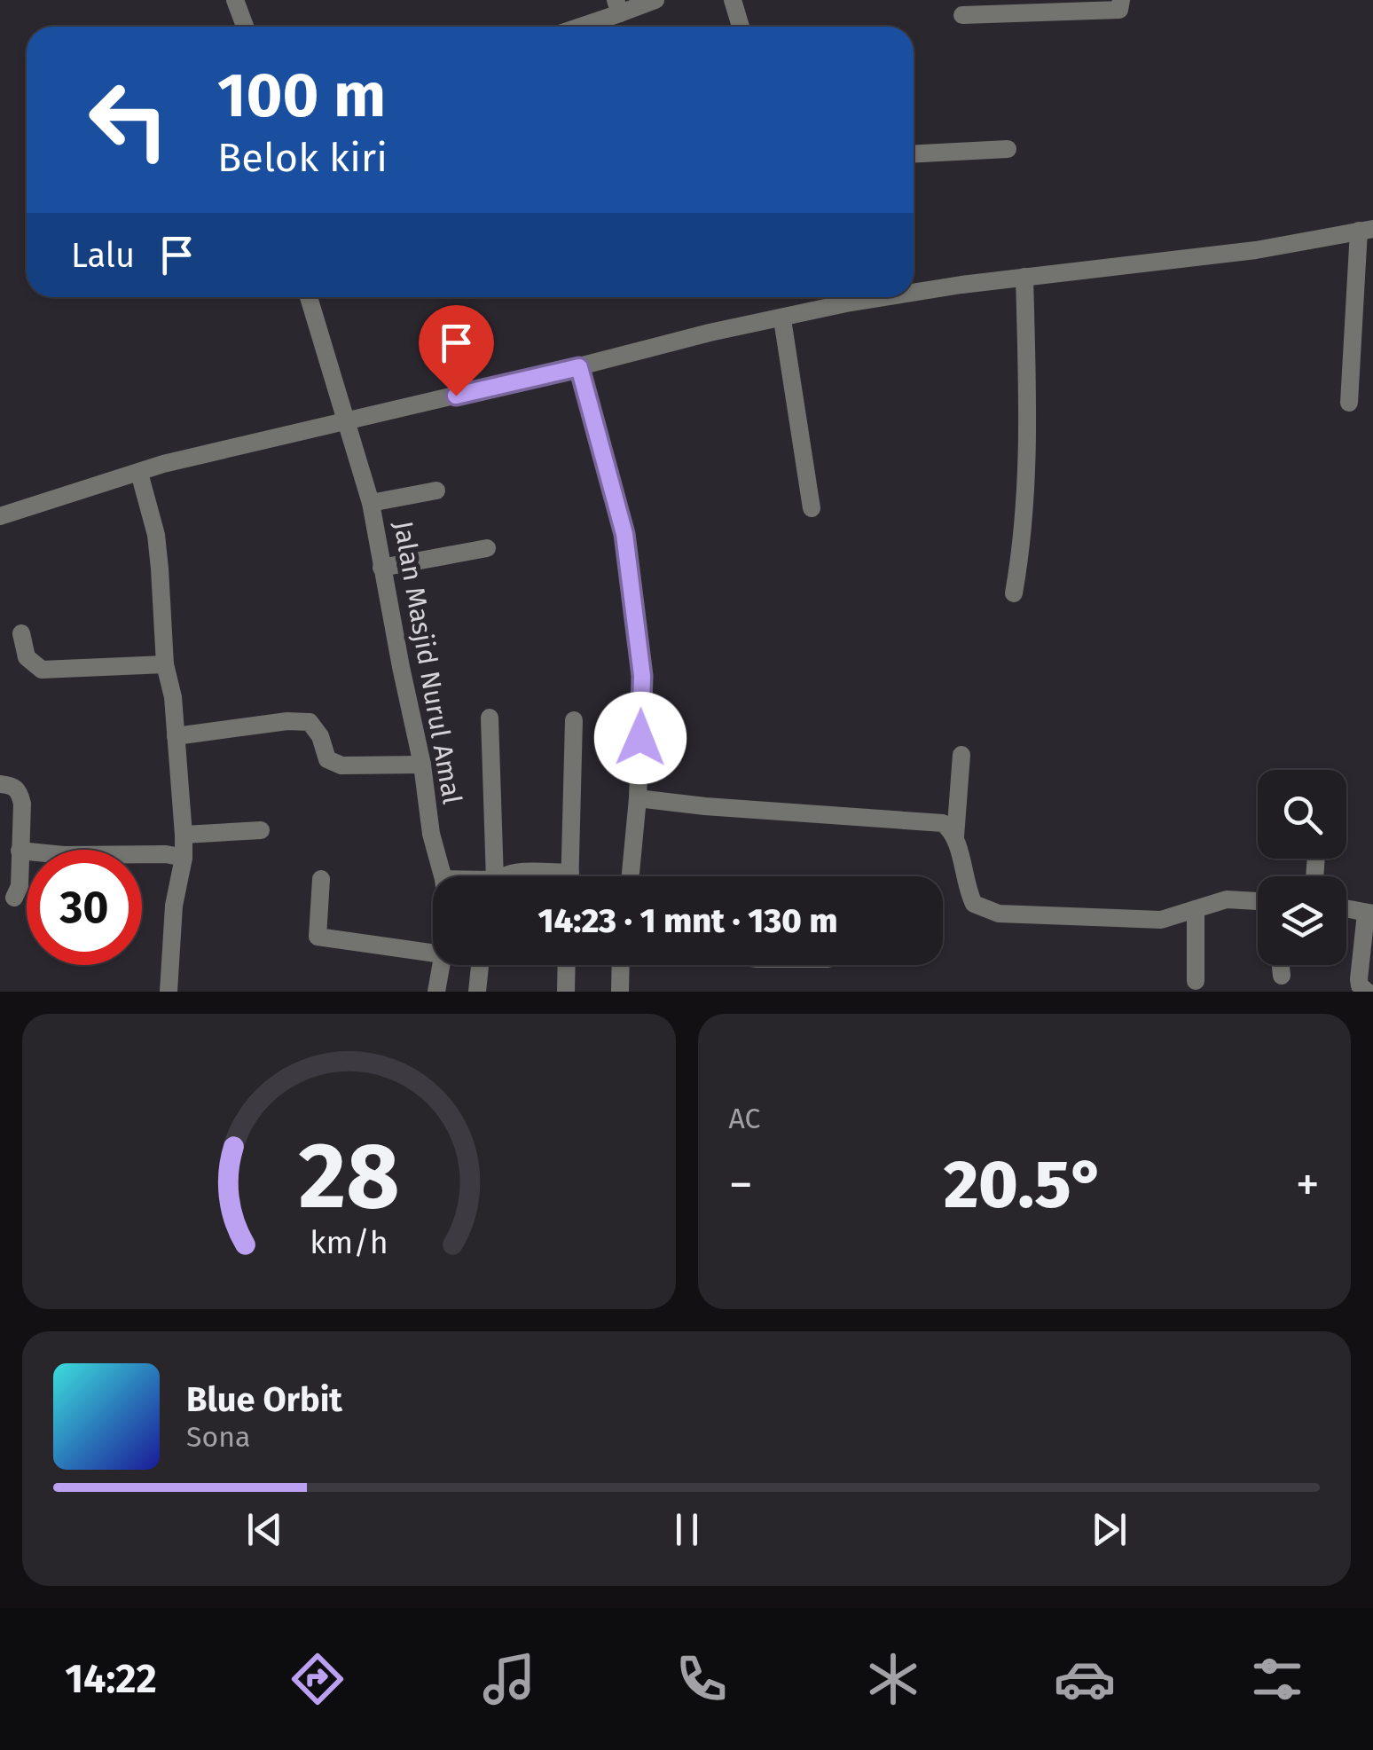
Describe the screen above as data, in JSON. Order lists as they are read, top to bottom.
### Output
{
  "streets": {
    "street": ["Jalan Masjid Nurul Amal"]
  },
  "page": {
    "turn": ["100 m", "Belok kiri"],
    "then": "Lalu",
    "limit": "30",
    "trip": "14:23 · 1 mnt · 130 m",
    "tile": "AC",
    "heat": ["−", "20.5°", "+"],
    "song": ["Blue Orbit", "Sona"],
    "tabs": "14:22",
    "gauge": ["28", "km/h"]
  }
}
